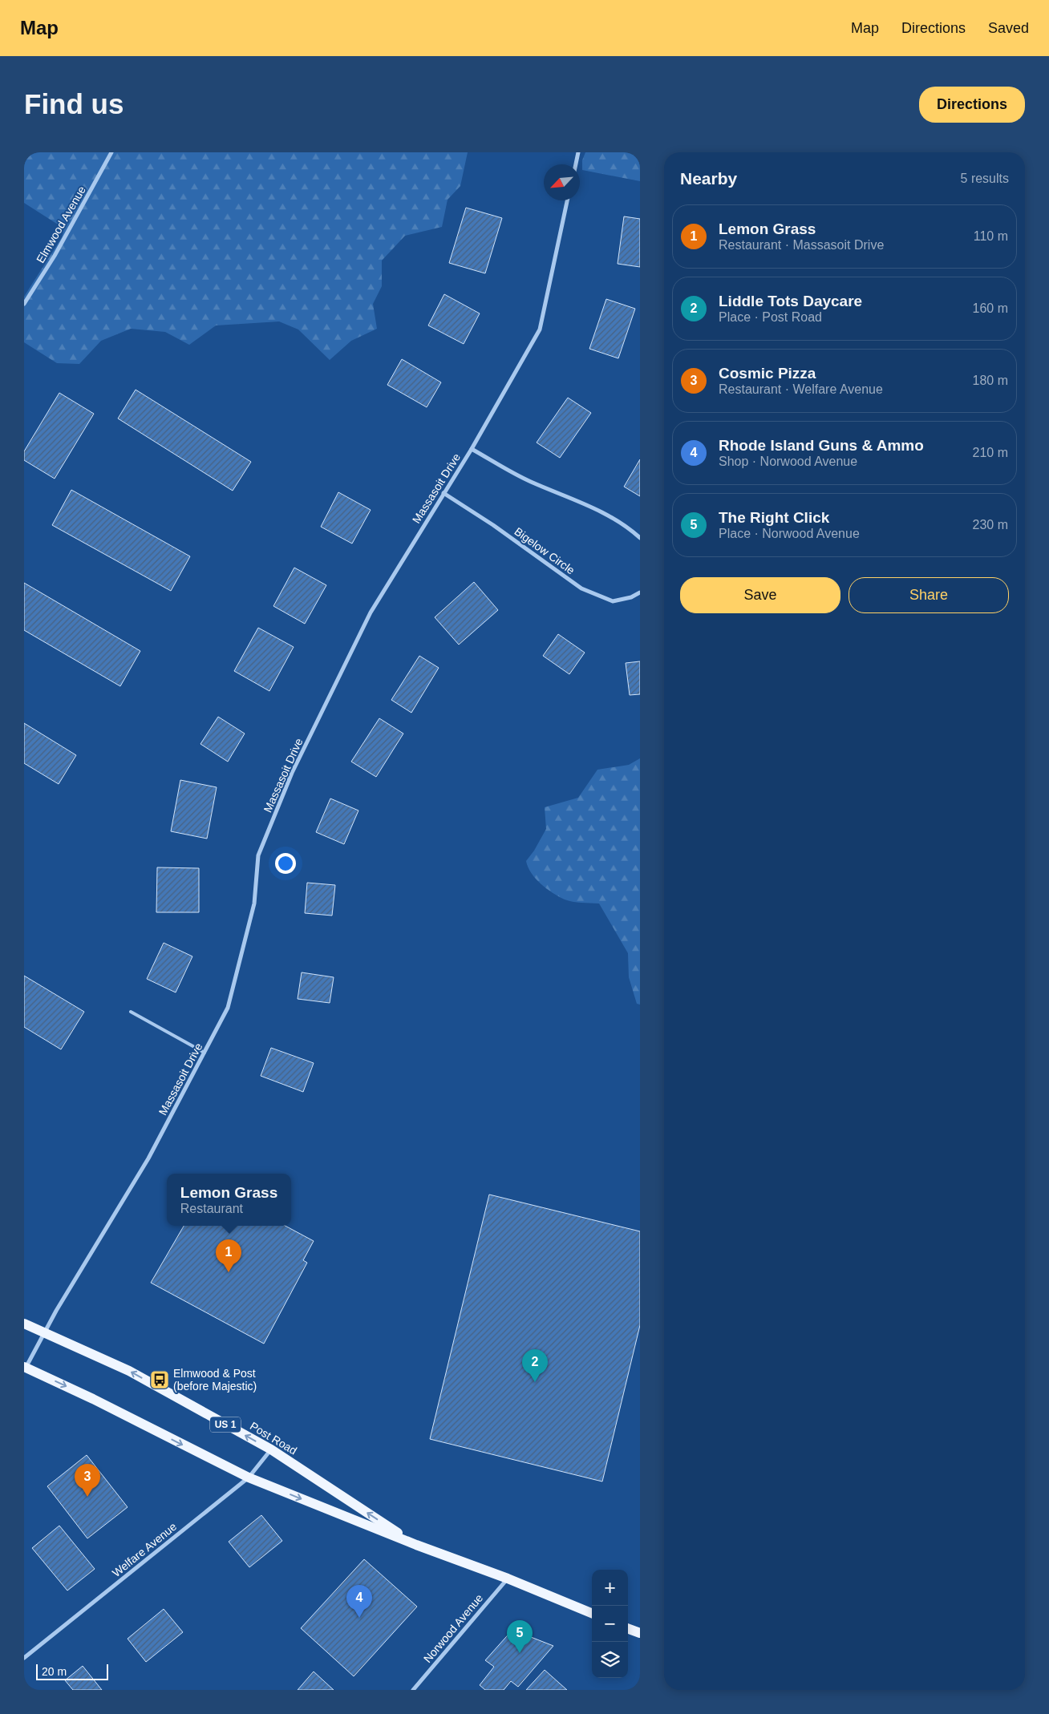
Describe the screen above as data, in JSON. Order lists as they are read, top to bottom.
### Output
{
  "streets": {
    "main road": ["US 1", "Post Road"],
    "street": [
      "Elmwood Avenue",
      "Massasoit Drive",
      "Bigelow Circle",
      "Welfare Avenue",
      "Norwood Avenue"
    ]
  },
  "crossings": [
    ["Massasoit Drive", "Bigelow Circle"],
    ["Massasoit Drive", "Post Road"],
    ["Post Road", "Welfare Avenue"],
    ["Post Road", "Norwood Avenue"]
  ],
  "places": {
    "bus stop": ["Elmwood & Post (before Majestic)"]
  },
  "scale_bar": "20 m",
  "north": "bottom left",
  "page": {
    "header": "Map",
    "nav": ["Map", "Directions", "Saved"],
    "buttons": [
      "Directions",
      ["Save", "Share"]
    ],
    "title": "Find us",
    "heading": ["Nearby", "5 results"],
    "list": [
      {
        "mark": "1",
        "name": "Lemon Grass",
        "note": "Restaurant · Massasoit Drive",
        "value": "110 m"
      },
      {
        "mark": "2",
        "name": "Liddle Tots Daycare",
        "note": "Place · Post Road",
        "value": "160 m"
      },
      {
        "mark": "3",
        "name": "Cosmic Pizza",
        "note": "Restaurant · Welfare Avenue",
        "value": "180 m"
      },
      {
        "mark": "4",
        "name": "Rhode Island Guns & Ammo",
        "note": "Shop · Norwood Avenue",
        "value": "210 m"
      },
      {
        "mark": "5",
        "name": "The Right Click",
        "note": "Place · Norwood Avenue",
        "value": "230 m"
      }
    ],
    "popup": ["Lemon Grass", "Restaurant"],
    "pins": [
      "1",
      "2",
      "3",
      "4",
      "5"
    ],
    "map_buttons": ["+", "−"],
    "scale": "20 m"
  }
}
